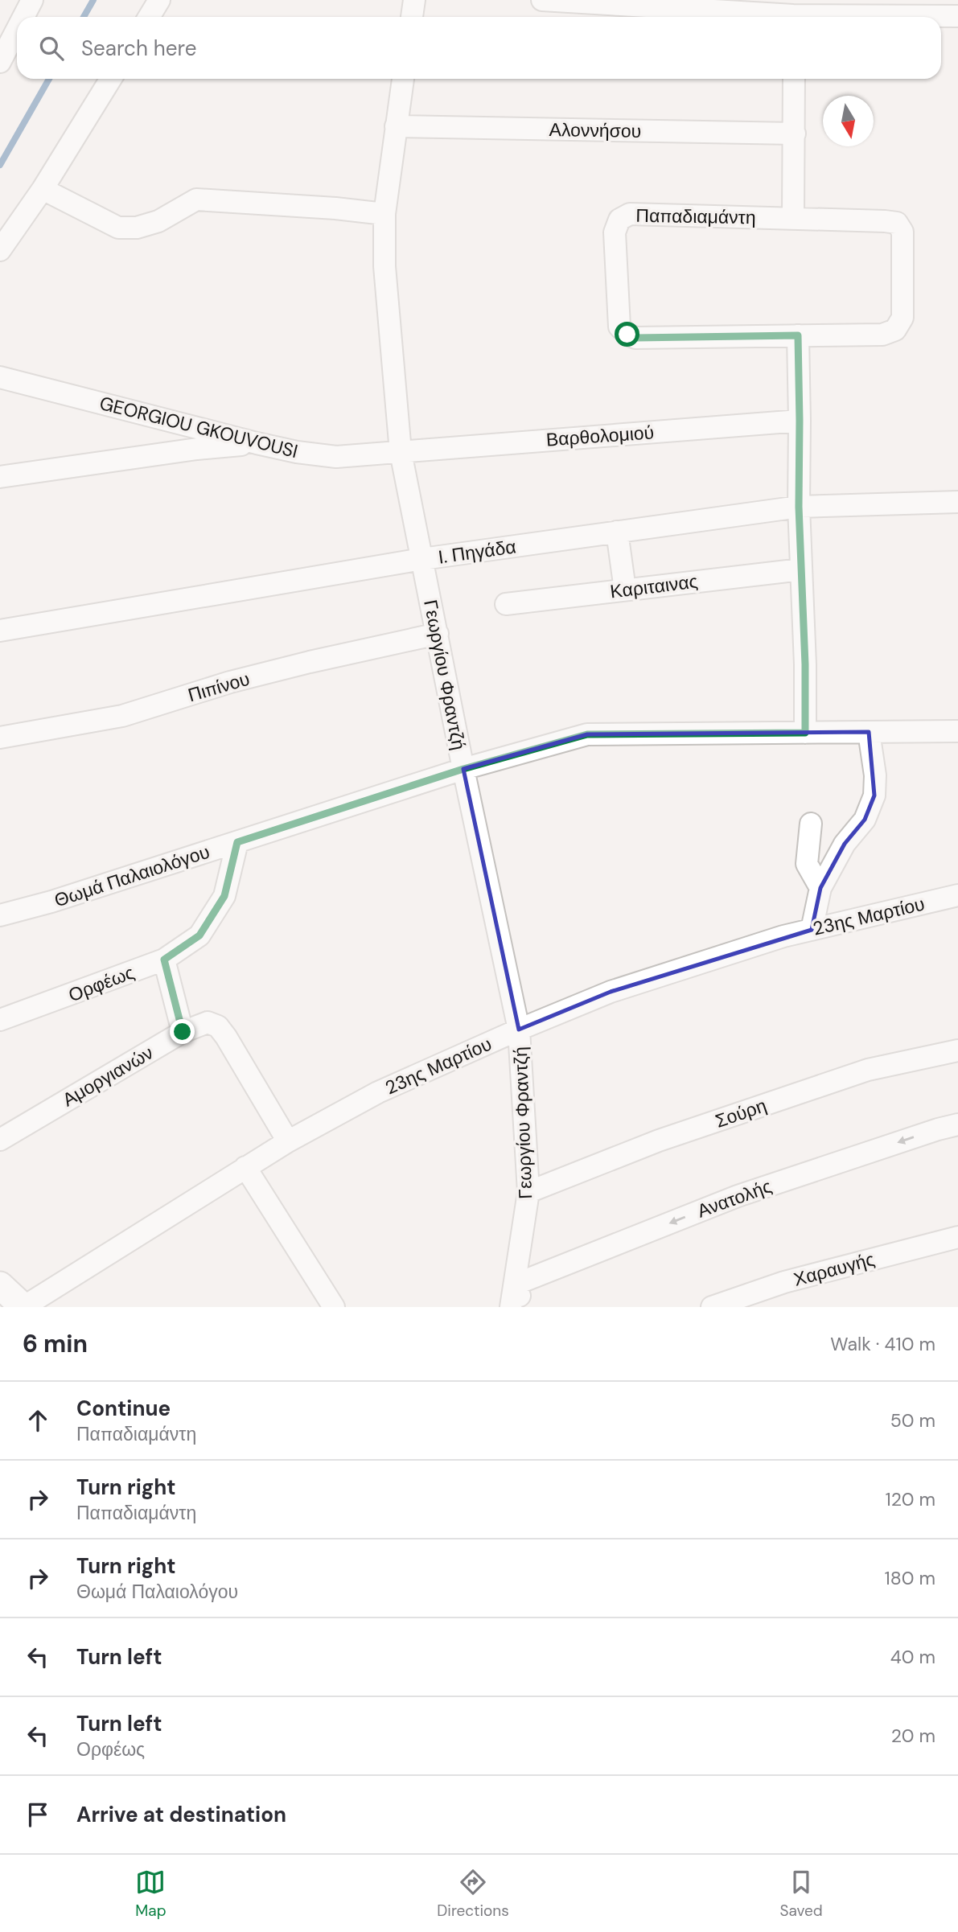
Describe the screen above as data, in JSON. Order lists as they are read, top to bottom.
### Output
{
  "streets": {
    "street": [
      "Αλοννήσου",
      "Παπαδιαμάντη",
      "GEORGIOU GKOUVOUSI",
      "Βαρθολομιού",
      "Ι. Πηγάδα",
      "Καριταινας",
      "Γεωργίου Φραντζή",
      "Πιπίνου",
      "Θωμά Παλαιολόγου",
      "23ης Μαρτίου",
      "Ορφέως",
      "Αμοργιανών",
      "Σούρη",
      "Ανατολής",
      "Χαραυγής"
    ]
  },
  "crossings": [
    ["Αλοννήσου", "Γεωργίου Φραντζή"],
    ["GEORGIOU GKOUVOUSI", "Βαρθολομιού"],
    ["GEORGIOU GKOUVOUSI", "Γεωργίου Φραντζή"],
    ["Βαρθολομιού", "Γεωργίου Φραντζή"],
    ["Ι. Πηγάδα", "Γεωργίου Φραντζή"],
    ["Γεωργίου Φραντζή", "Πιπίνου"],
    ["Γεωργίου Φραντζή", "Θωμά Παλαιολόγου"],
    ["Γεωργίου Φραντζή", "23ης Μαρτίου"],
    ["Γεωργίου Φραντζή", "Σούρη"],
    ["Γεωργίου Φραντζή", "Ανατολής"],
    ["Θωμά Παλαιολόγου", "Ορφέως"],
    ["23ης Μαρτίου", "Αμοργιανών"]
  ],
  "one_way": ["Ανατολής"],
  "north": "bottom",
  "page": {
    "search": "Search here",
    "heading": ["6 min", "Walk · 410 m"],
    "list": [
      ["Continue", "Παπαδιαμάντη", "50 m"],
      ["Turn right", "Παπαδιαμάντη", "120 m"],
      ["Turn right", "Θωμά Παλαιολόγου", "180 m"],
      ["Turn left", "40 m"],
      ["Turn left", "Ορφέως", "20 m"],
      "Arrive at destination"
    ],
    "nav": ["Map", "Directions", "Saved"]
  }
}
